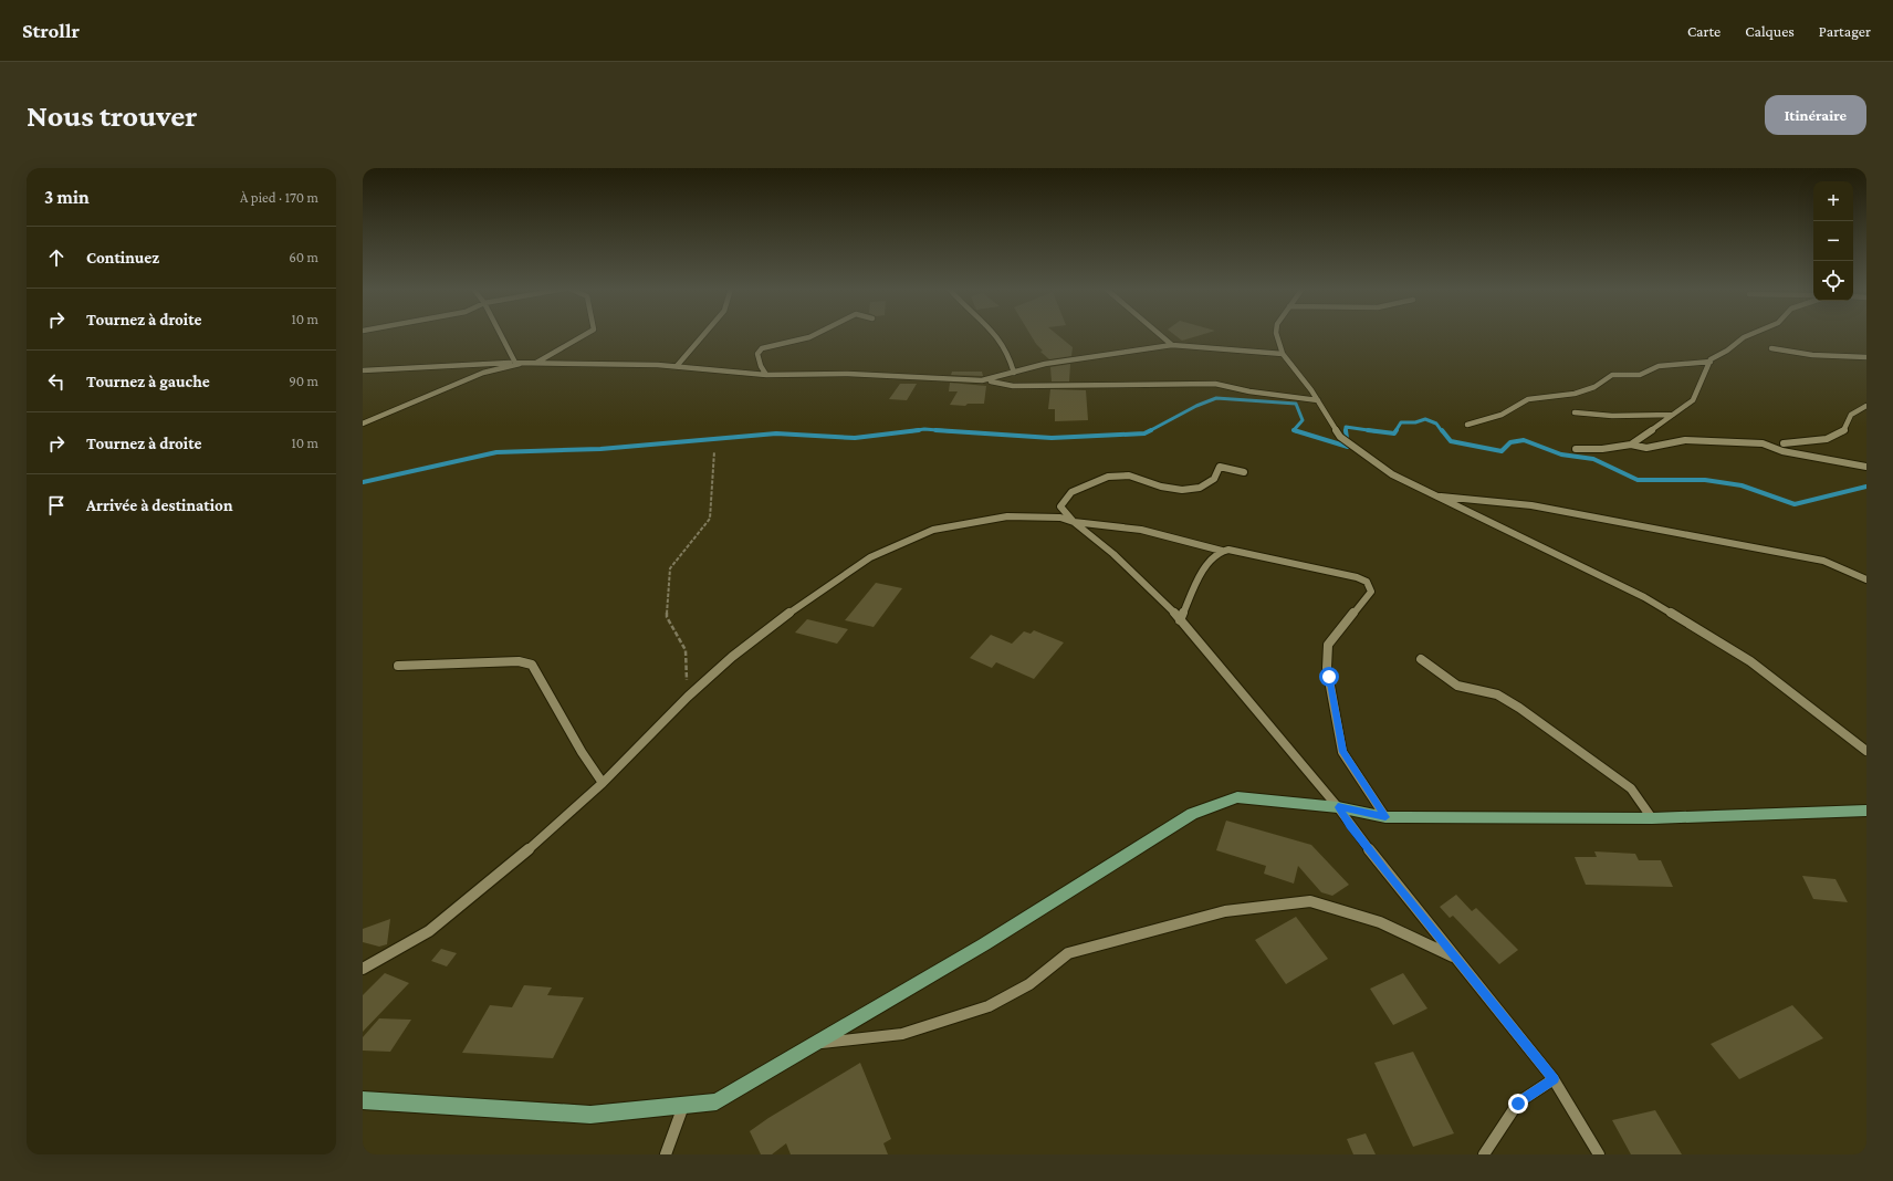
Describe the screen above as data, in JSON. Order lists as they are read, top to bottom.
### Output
{
  "page": {
    "header": "Strollr",
    "nav": ["Carte", "Calques", "Partager"],
    "buttons": "Itinéraire",
    "title": "Nous trouver",
    "heading": ["3 min", "À pied · 170 m"],
    "map_buttons": ["+", "−"],
    "list": [
      ["Continuez", "60 m"],
      ["Tournez à droite", "10 m"],
      ["Tournez à gauche", "90 m"],
      ["Tournez à droite", "10 m"],
      "Arrivée à destination"
    ]
  }
}
